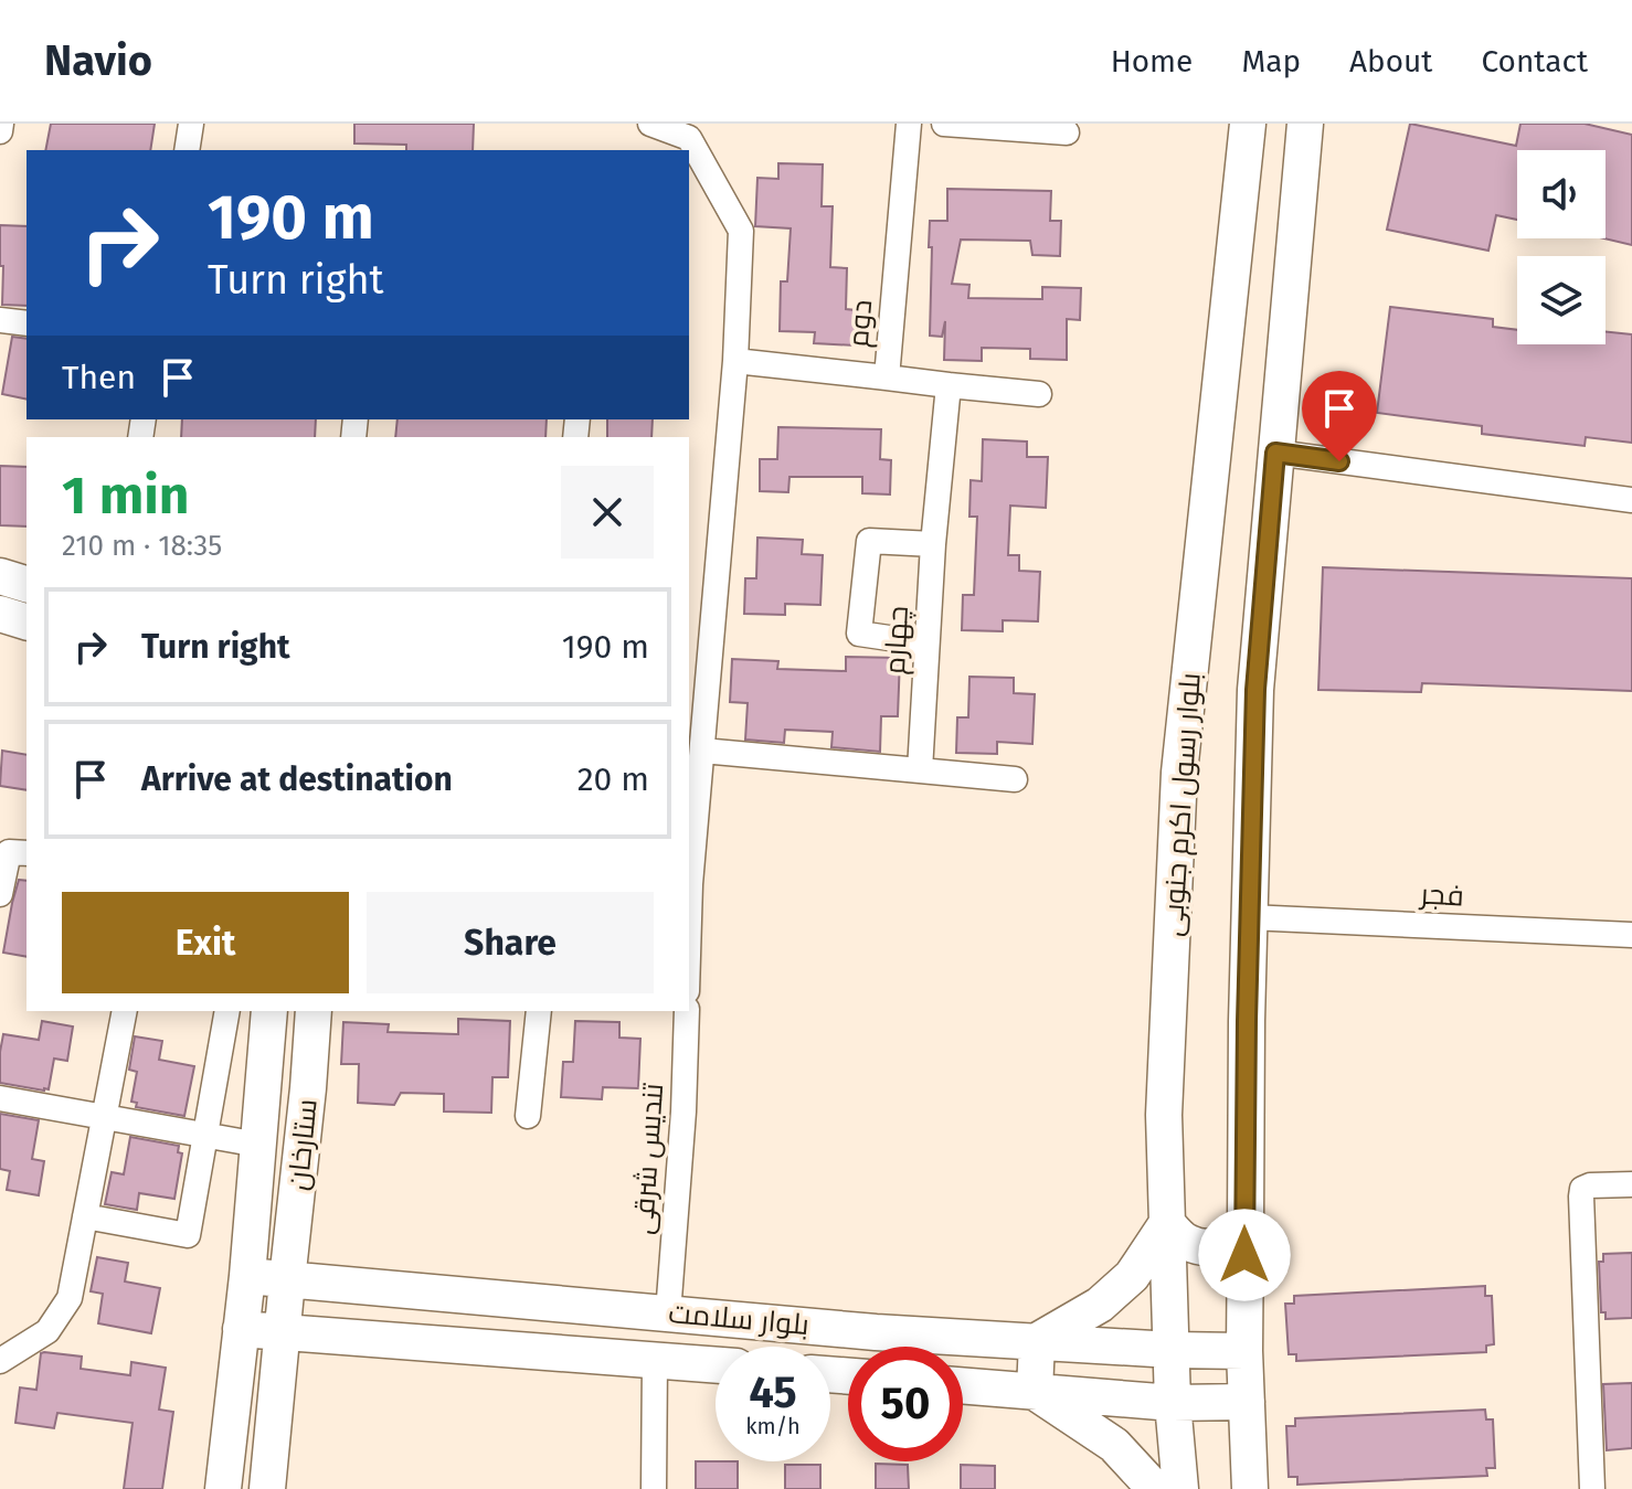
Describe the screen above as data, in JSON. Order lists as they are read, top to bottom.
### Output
{
  "streets": {
    "main road": ["بلوار رسول اکرم جنوبی", "ستارخان", "بلوار سلامت"],
    "street": [
      "دوم",
      "چهارم",
      "فجر",
      "تندیس شرقی"
    ]
  },
  "crossings": [
    ["بلوار رسول اکرم جنوبی", "بلوار سلامت"],
    ["ستارخان", "بلوار سلامت"],
    ["تندیس شرقی", "بلوار سلامت"]
  ],
  "page": {
    "header": "Navio",
    "nav": [
      "Home",
      "Map",
      "About",
      "Contact"
    ],
    "turn": ["190 m", "Turn right"],
    "then": "Then",
    "heading": ["1 min", "210 m · 18:35"],
    "list": [
      {
        "name": "Turn right",
        "value": "190 m"
      },
      {
        "name": "Arrive at destination",
        "value": "20 m"
      }
    ],
    "buttons": ["Exit", "Share"],
    "speed": "45 km/h",
    "limit": "50"
  }
}
